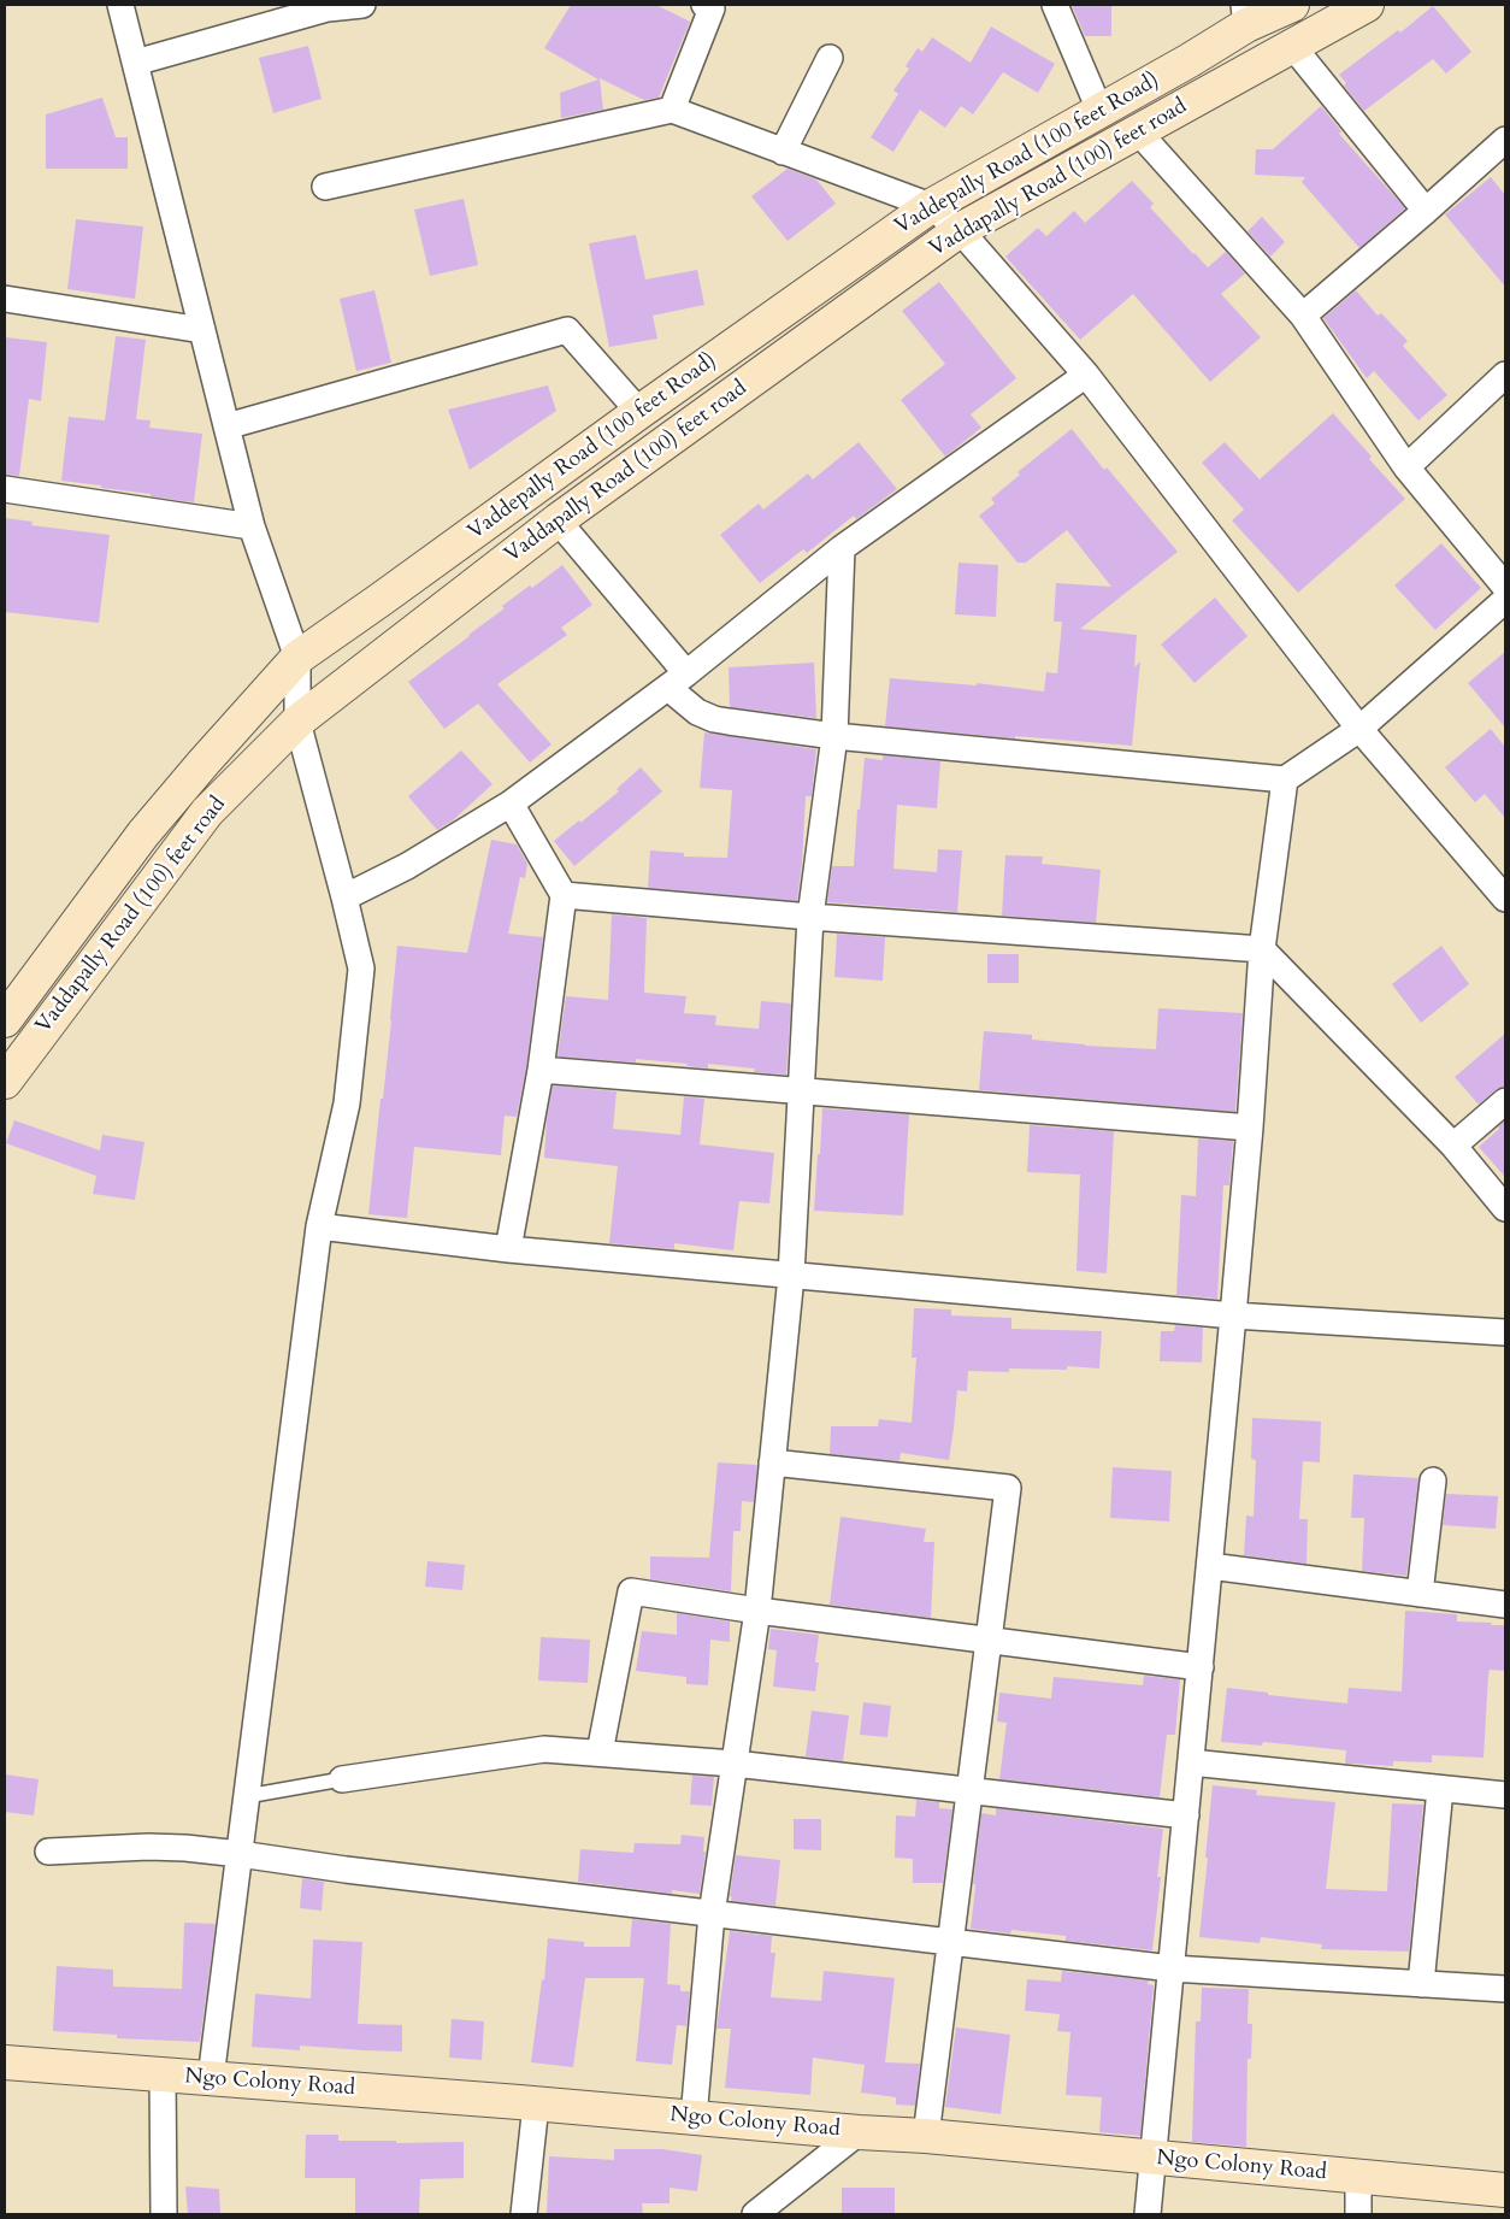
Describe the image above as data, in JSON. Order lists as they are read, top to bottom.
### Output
{
  "streets": {
    "main road": ["Vaddepally Road (100 feet Road)", "Vaddapally Road (100) feet road", "Ngo Colony Road"]
  }
}
